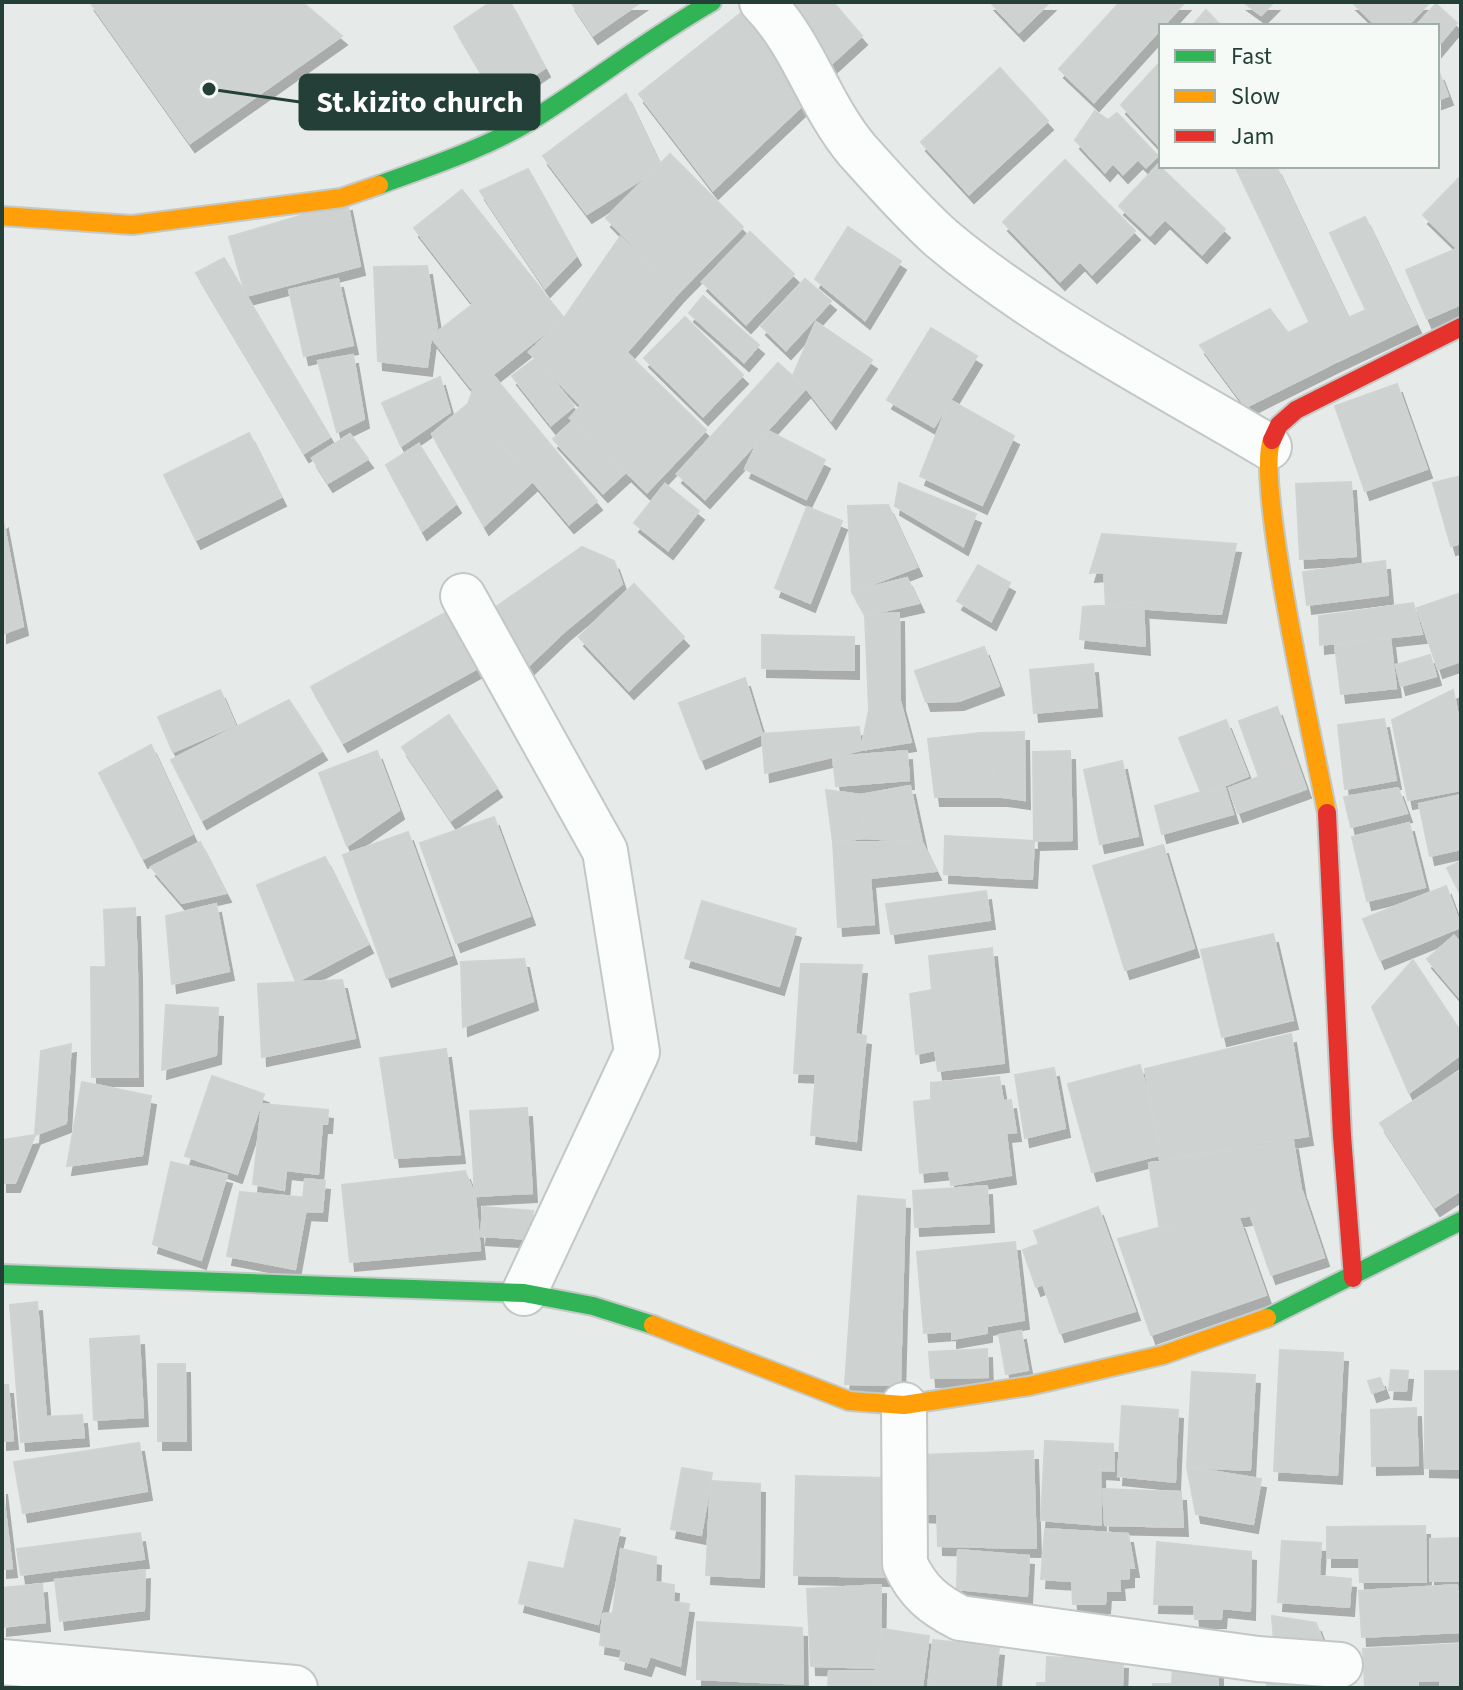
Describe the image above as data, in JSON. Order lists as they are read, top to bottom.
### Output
{
  "places": ["St.kizito church"],
  "legend": ["Fast", "Slow", "Jam"]
}
